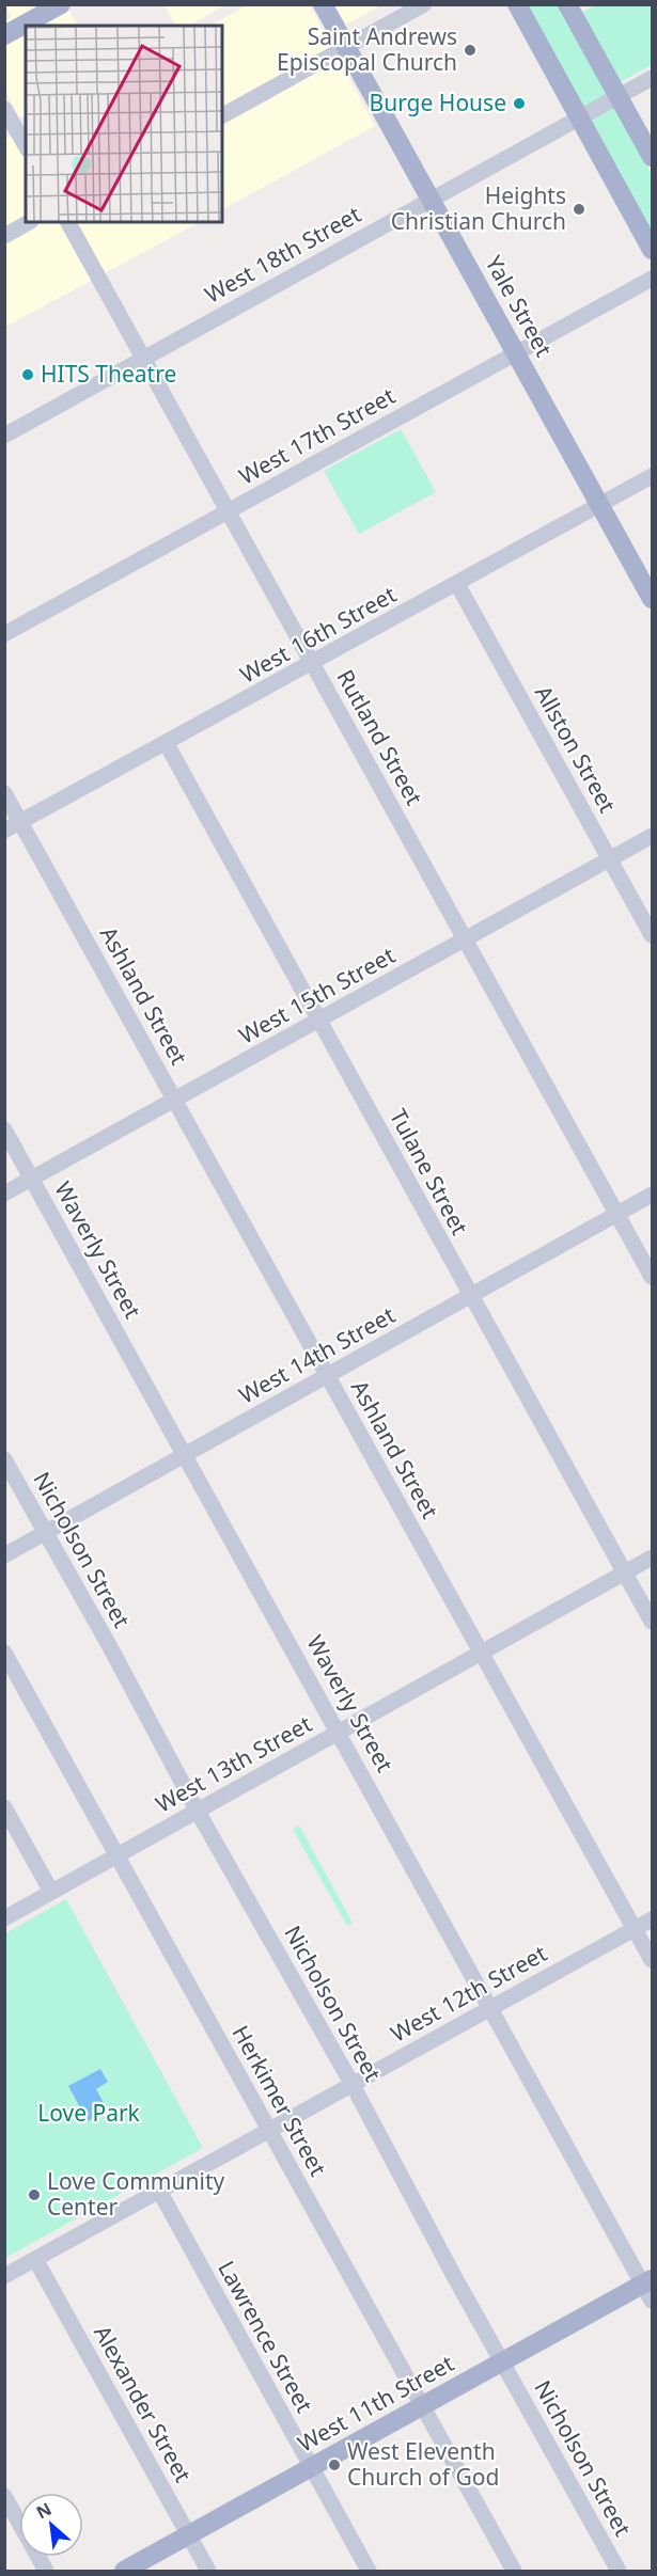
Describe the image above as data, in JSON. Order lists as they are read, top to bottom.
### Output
{
  "streets": {
    "main road": ["Yale Street", "West 11th Street"],
    "street": [
      "West 18th Street",
      "West 17th Street",
      "West 16th Street",
      "Rutland Street",
      "Allston Street",
      "Ashland Street",
      "West 15th Street",
      "Tulane Street",
      "Waverly Street",
      "West 14th Street",
      "Nicholson Street",
      "West 13th Street",
      "West 12th Street",
      "Herkimer Street",
      "Lawrence Street",
      "Alexander Street"
    ]
  },
  "crossings": [
    ["West 18th Street", "Yale Street"],
    ["West 18th Street", "Rutland Street"],
    ["Yale Street", "West 17th Street"],
    ["Yale Street", "West 16th Street"],
    ["West 17th Street", "Rutland Street"],
    ["West 16th Street", "Rutland Street"],
    ["West 16th Street", "Allston Street"],
    ["West 16th Street", "Ashland Street"],
    ["West 16th Street", "Tulane Street"],
    ["Rutland Street", "West 15th Street"],
    ["Rutland Street", "West 14th Street"],
    ["Allston Street", "West 15th Street"],
    ["Ashland Street", "West 15th Street"],
    ["Ashland Street", "West 14th Street"],
    ["Ashland Street", "West 13th Street"],
    ["Ashland Street", "West 12th Street"],
    ["West 15th Street", "Tulane Street"],
    ["West 15th Street", "Waverly Street"],
    ["Tulane Street", "West 14th Street"],
    ["Tulane Street", "West 13th Street"],
    ["Waverly Street", "West 14th Street"],
    ["Waverly Street", "West 13th Street"],
    ["Waverly Street", "West 12th Street"],
    ["Waverly Street", "West 11th Street"],
    ["West 14th Street", "Nicholson Street"],
    ["Nicholson Street", "West 13th Street"],
    ["Nicholson Street", "West 12th Street"],
    ["Nicholson Street", "West 11th Street"],
    ["West 13th Street", "Herkimer Street"],
    ["West 12th Street", "Herkimer Street"],
    ["West 12th Street", "Lawrence Street"],
    ["West 12th Street", "Alexander Street"],
    ["Herkimer Street", "West 11th Street"],
    ["Lawrence Street", "West 11th Street"],
    ["Alexander Street", "West 11th Street"]
  ],
  "parks": ["Love Park"],
  "places": [
    "Saint Andrews Episcopal Church",
    "Burge House",
    "Heights Christian Church",
    "HITS Theatre",
    "Love Community Center",
    "West Eleventh Church of God"
  ],
  "north": "top left"
}
